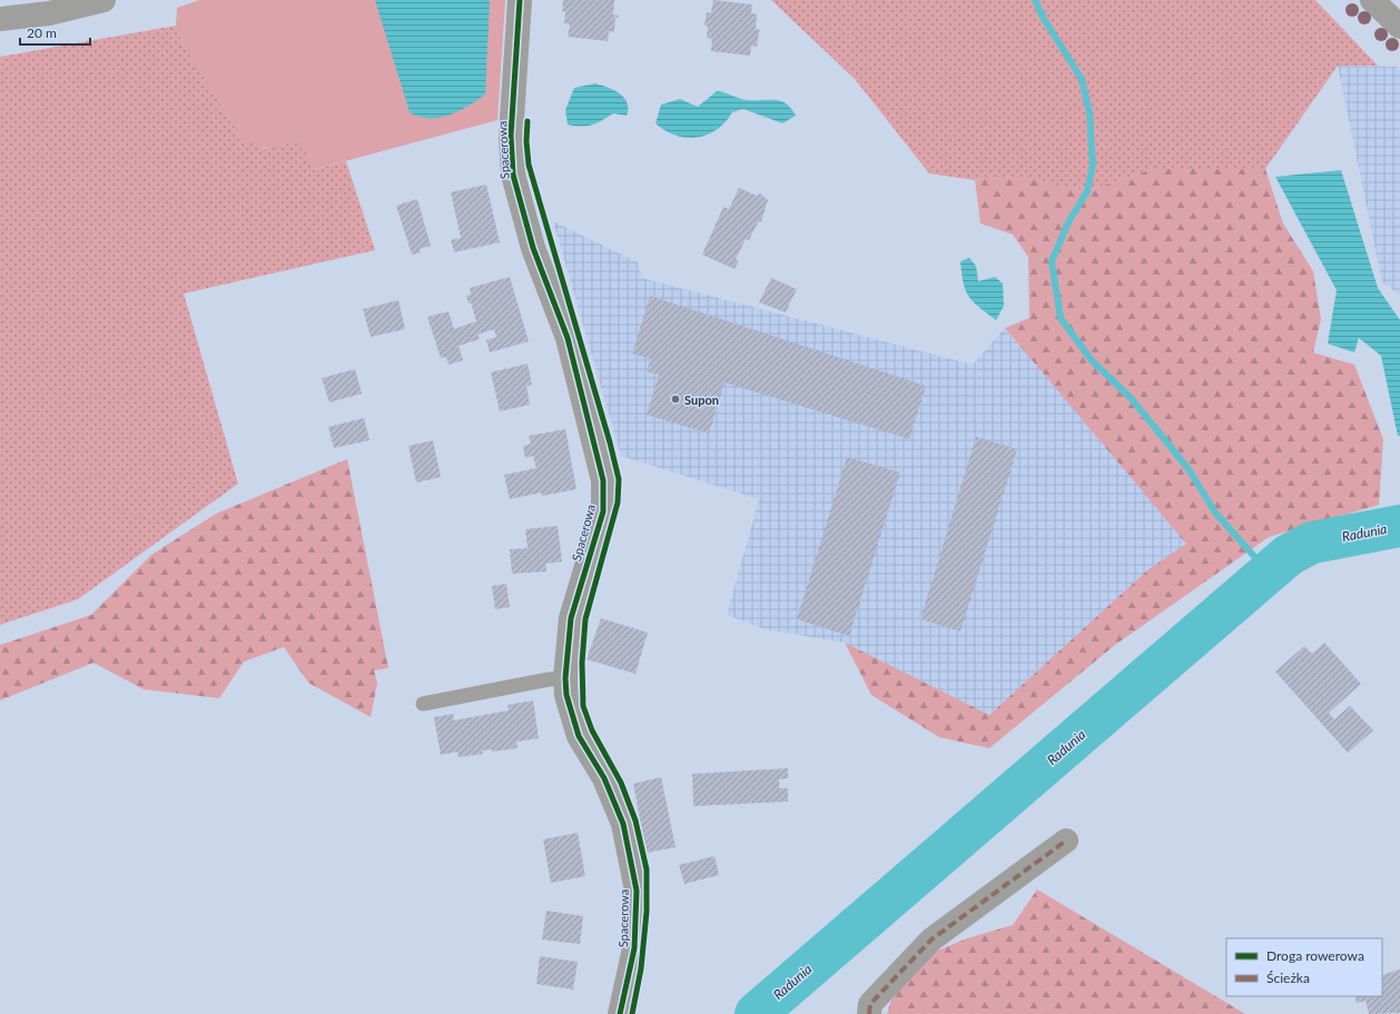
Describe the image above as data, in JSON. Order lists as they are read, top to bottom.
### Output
{
  "streets": {
    "street": ["Spacerowa"]
  },
  "water": ["Radunia"],
  "places": ["Supon"],
  "legend": ["Droga rowerowa", "Ścieżka"],
  "scale_bar": "20 m"
}
